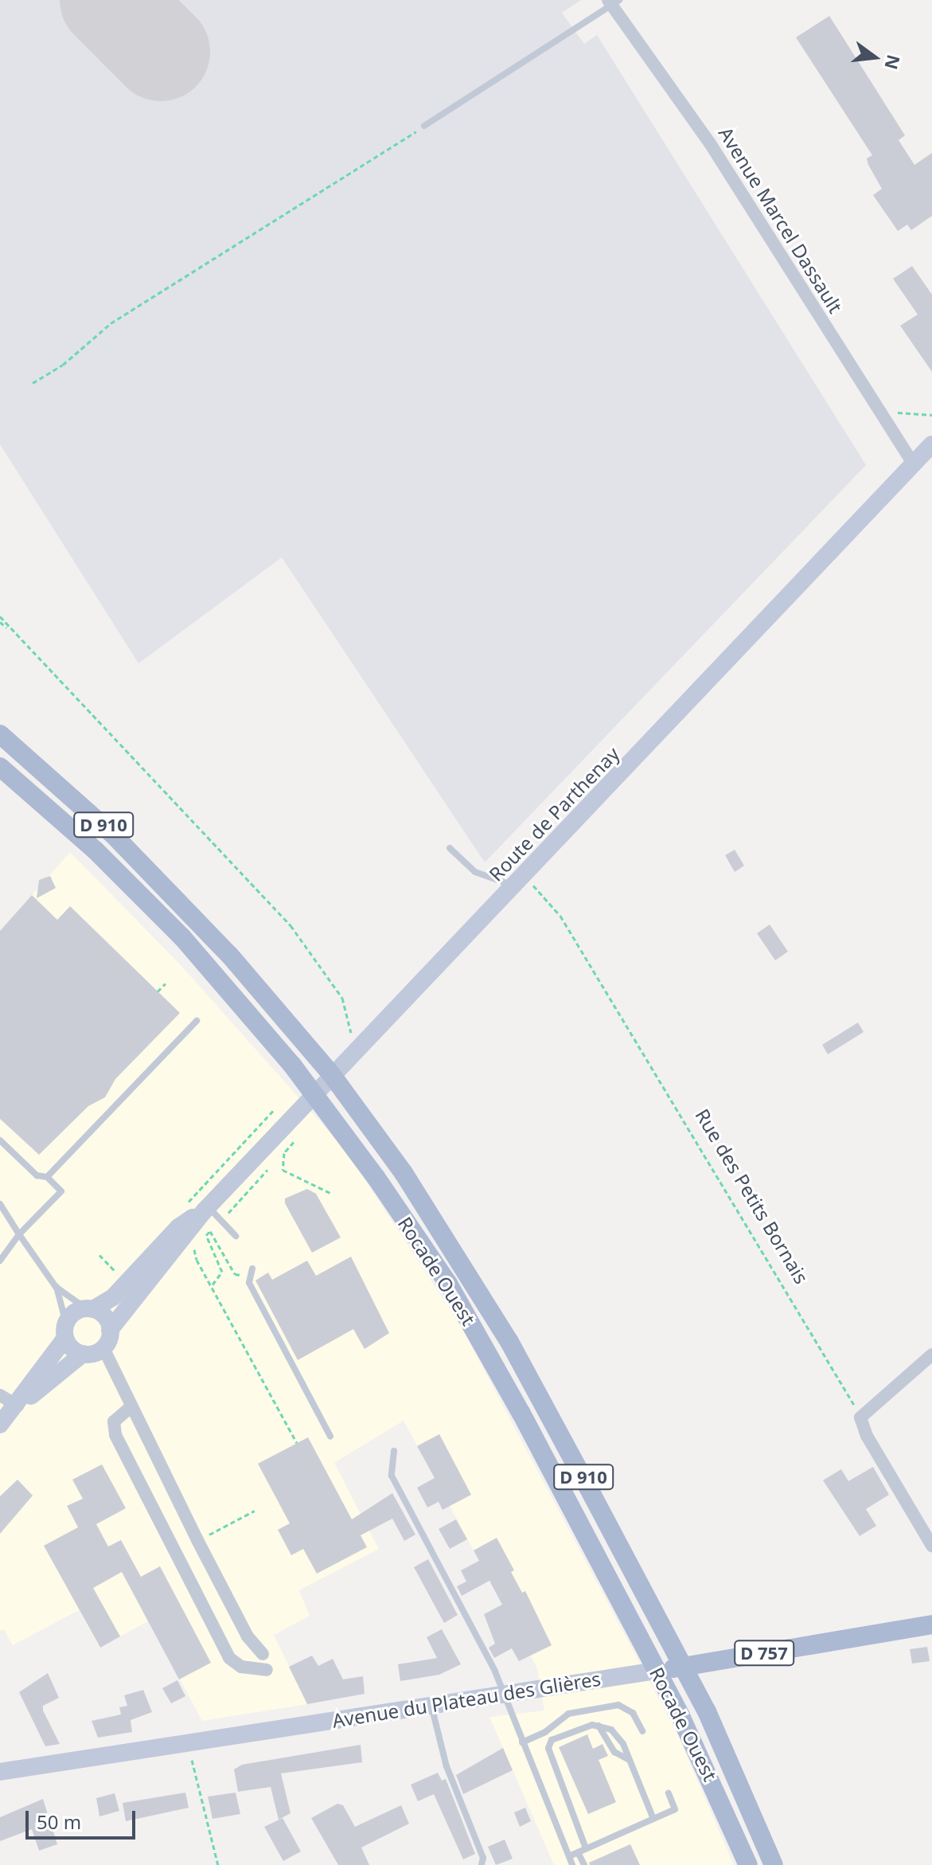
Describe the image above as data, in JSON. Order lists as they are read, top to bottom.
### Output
{
  "streets": {
    "main road": [
      "Route de Parthenay",
      "D 910",
      "Rocade Ouest",
      "D 757",
      "Avenue du Plateau des Glières"
    ],
    "street": ["Avenue Marcel Dassault"],
    "path": ["Rue des Petits Bornais"]
  },
  "crossings": [
    ["Avenue Marcel Dassault", "Route de Parthenay"],
    ["Route de Parthenay", "D 910"],
    ["Route de Parthenay", "Rue des Petits Bornais"],
    ["Route de Parthenay", "Rocade Ouest"],
    ["D 910", "Avenue du Plateau des Glières"],
    ["Rocade Ouest", "Avenue du Plateau des Glières"]
  ],
  "scale_bar": "50 m",
  "north": "right"
}
